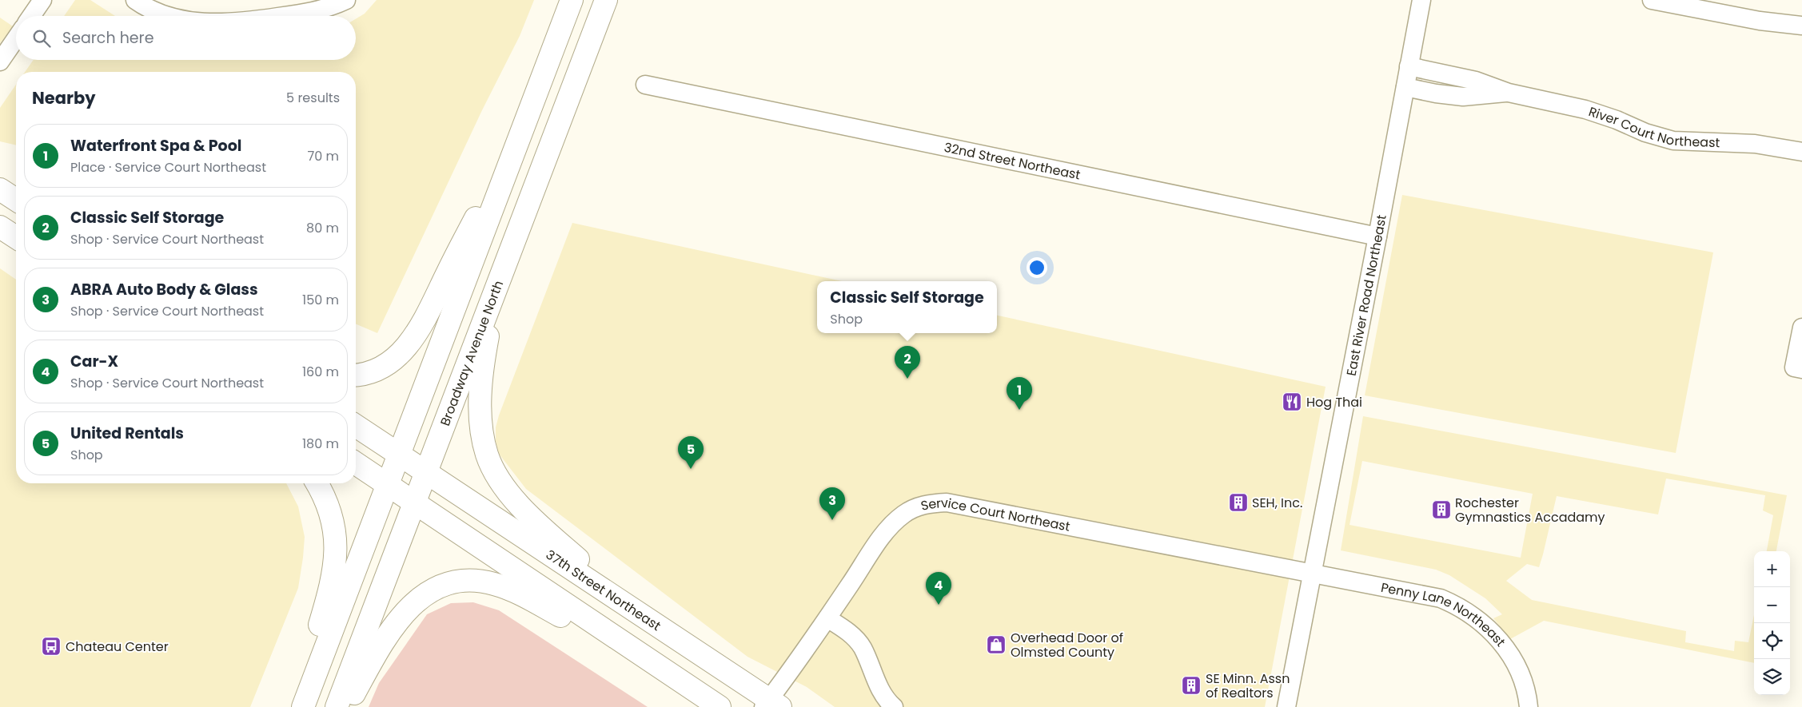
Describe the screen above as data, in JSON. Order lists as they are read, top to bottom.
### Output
{
  "streets": {
    "main road": ["Broadway Avenue North", "37th Street Northeast"],
    "street": [
      "River Court Northeast",
      "32nd Street Northeast",
      "East River Road Northeast",
      "Service Court Northeast",
      "Penny Lane Northeast"
    ]
  },
  "crossings": [
    ["River Court Northeast", "East River Road Northeast"],
    ["32nd Street Northeast", "East River Road Northeast"],
    ["East River Road Northeast", "Service Court Northeast"],
    ["East River Road Northeast", "Penny Lane Northeast"],
    ["Broadway Avenue North", "37th Street Northeast"],
    ["Service Court Northeast", "37th Street Northeast"],
    ["Service Court Northeast", "Penny Lane Northeast"]
  ],
  "places": {
    "restaurant": ["Hog Thai"],
    "building": ["SEH, Inc.", "Rochester Gymnastics Accadamy", "SE Minn. Assn of Realtors"],
    "shop": ["Overhead Door of Olmsted County"],
    "bus stop": ["Chateau Center"]
  },
  "page": {
    "search": "Search here",
    "heading": ["Nearby", "5 results"],
    "list": [
      {
        "mark": "1",
        "name": "Waterfront Spa & Pool",
        "note": "Place · Service Court Northeast",
        "value": "70 m"
      },
      {
        "mark": "2",
        "name": "Classic Self Storage",
        "note": "Shop · Service Court Northeast",
        "value": "80 m"
      },
      {
        "mark": "3",
        "name": "ABRA Auto Body & Glass",
        "note": "Shop · Service Court Northeast",
        "value": "150 m"
      },
      {
        "mark": "4",
        "name": "Car-X",
        "note": "Shop · Service Court Northeast",
        "value": "160 m"
      },
      {
        "mark": "5",
        "name": "United Rentals",
        "note": "Shop",
        "value": "180 m"
      }
    ],
    "popup": ["Classic Self Storage", "Shop"],
    "pins": [
      "2",
      "1",
      "5",
      "3",
      "4"
    ],
    "map_buttons": ["+", "−"]
  }
}
